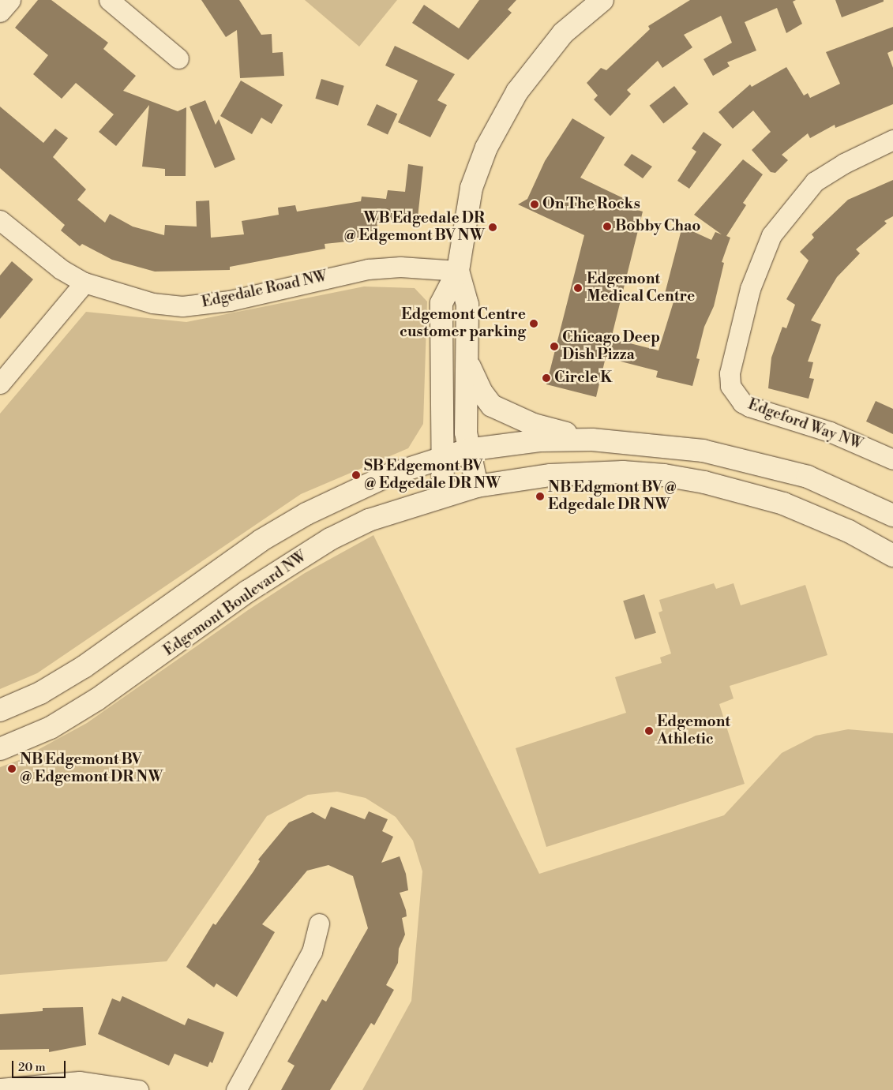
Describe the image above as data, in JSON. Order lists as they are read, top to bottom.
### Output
{
  "streets": {
    "main road": ["Edgemont Boulevard NW"],
    "street": ["Edgedale Road NW", "Edgeford Way NW"]
  },
  "places": [
    "On The Rocks",
    "Bobby Chao",
    "WB Edgedale DR @ Edgemont BV NW",
    "Edgemont Medical Centre",
    "Edgemont Centre customer parking",
    "Chicago Deep Dish Pizza",
    "Circle K",
    "SB Edgemont BV @ Edgedale DR NW",
    "NB Edgmont BV @ Edgedale DR NW",
    "Edgemont Athletic",
    "NB Edgemont BV @ Edgemont DR NW"
  ],
  "scale_bar": "20 m"
}
